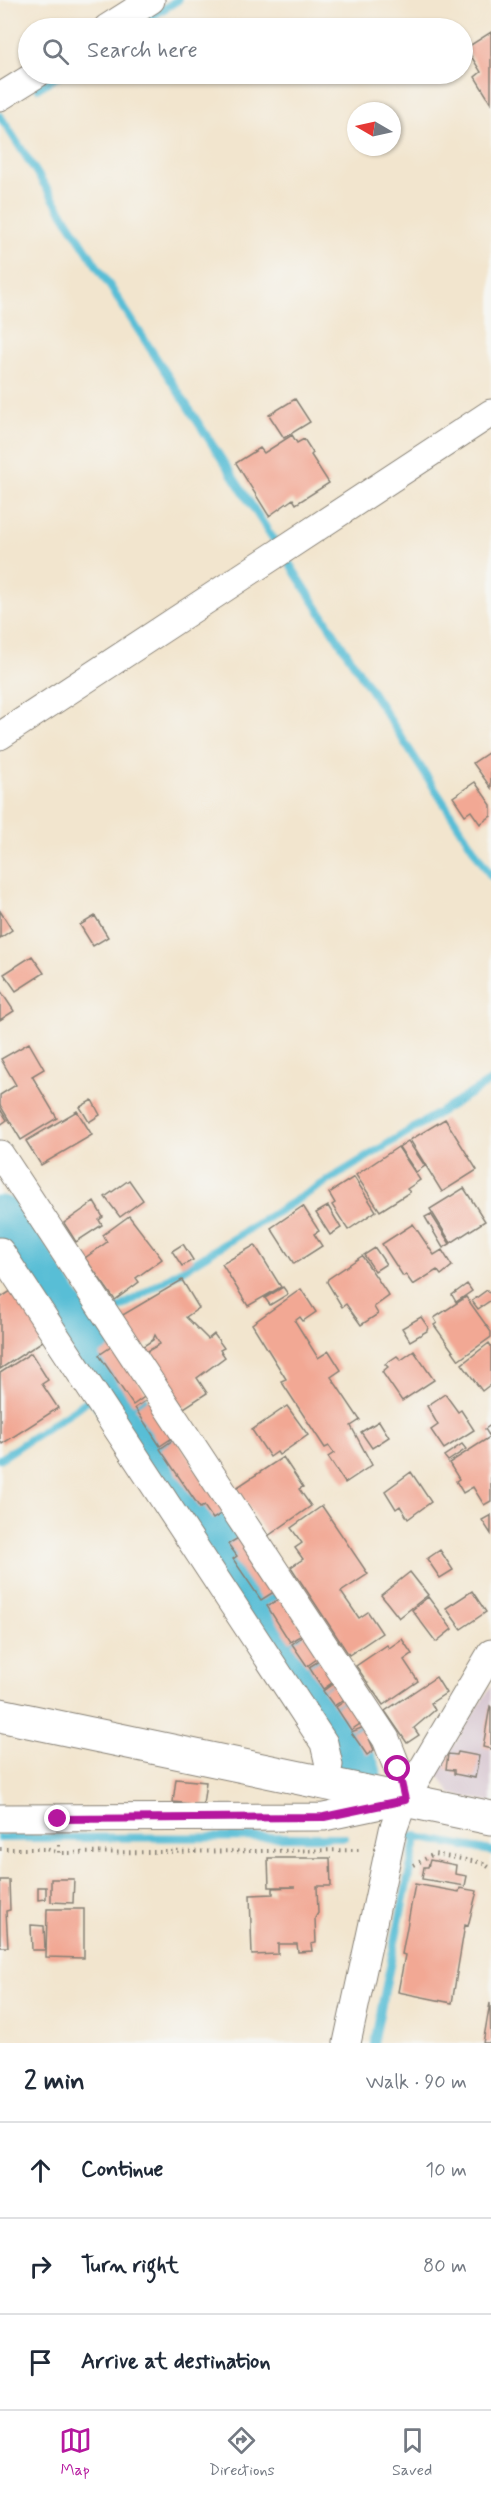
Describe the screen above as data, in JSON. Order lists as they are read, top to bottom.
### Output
{
  "north": "left",
  "page": {
    "search": "Search here",
    "heading": ["2 min", "Walk · 90 m"],
    "list": [
      ["Continue", "10 m"],
      ["Turn right", "80 m"],
      "Arrive at destination"
    ],
    "nav": ["Map", "Directions", "Saved"]
  }
}
